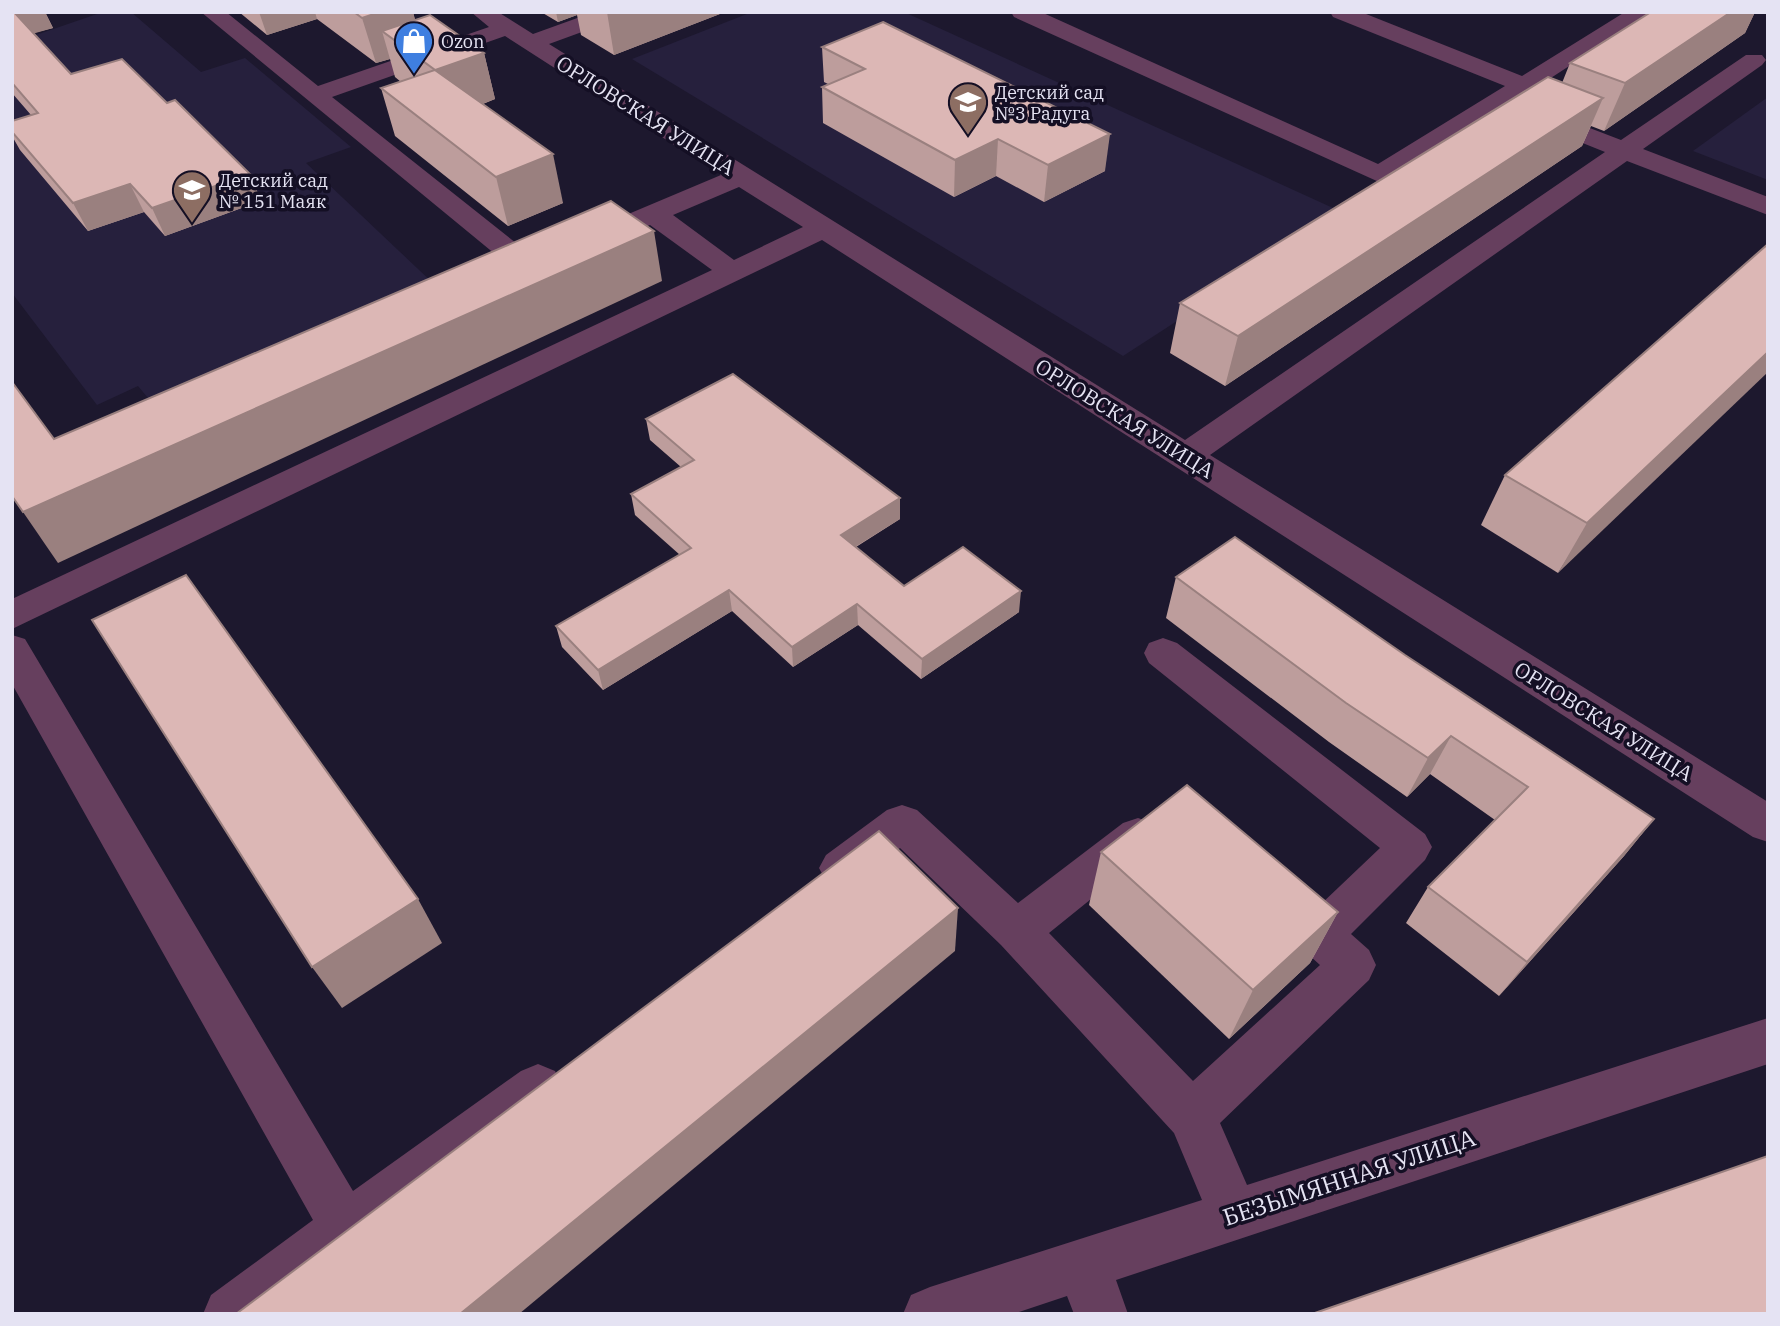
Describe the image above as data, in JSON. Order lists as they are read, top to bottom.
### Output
{
  "streets": {
    "street": ["ОРЛОВСКАЯ УЛИЦА", "БЕЗЫМЯННАЯ УЛИЦА"]
  },
  "places": {
    "shop": ["Ozon"],
    "school or university": ["Детский сад №3 Радуга", "Детский сад № 151 Маяк"]
  }
}
